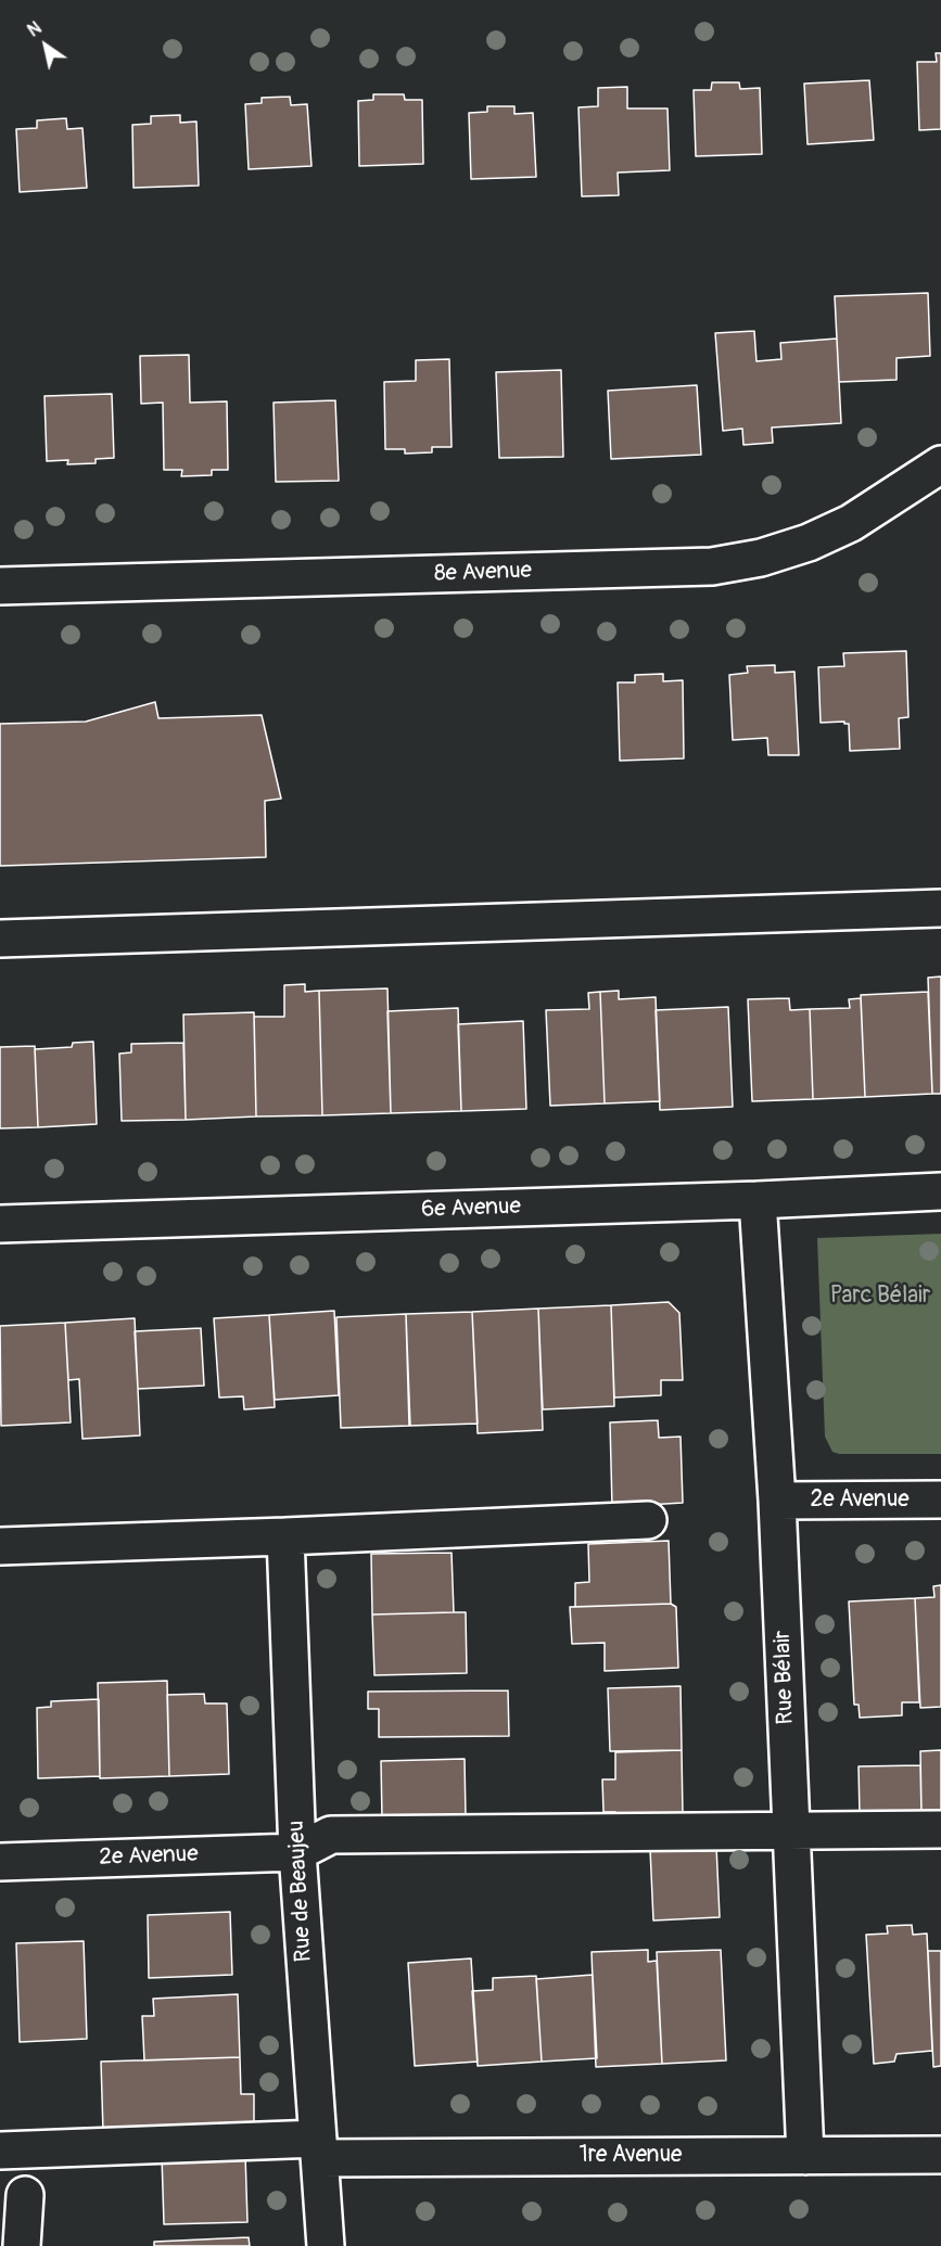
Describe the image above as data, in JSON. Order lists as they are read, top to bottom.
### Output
{
  "streets": {
    "street": [
      "8e Avenue",
      "6e Avenue",
      "2e Avenue",
      "Rue Bélair",
      "Rue de Beaujeu",
      "1re Avenue"
    ]
  },
  "crossings": [
    ["6e Avenue", "Rue Bélair"],
    ["2e Avenue", "Rue Bélair"],
    ["2e Avenue", "Rue de Beaujeu"],
    ["Rue Bélair", "1re Avenue"],
    ["Rue de Beaujeu", "1re Avenue"]
  ],
  "parks": ["Parc Bélair"],
  "north": "top left"
}
